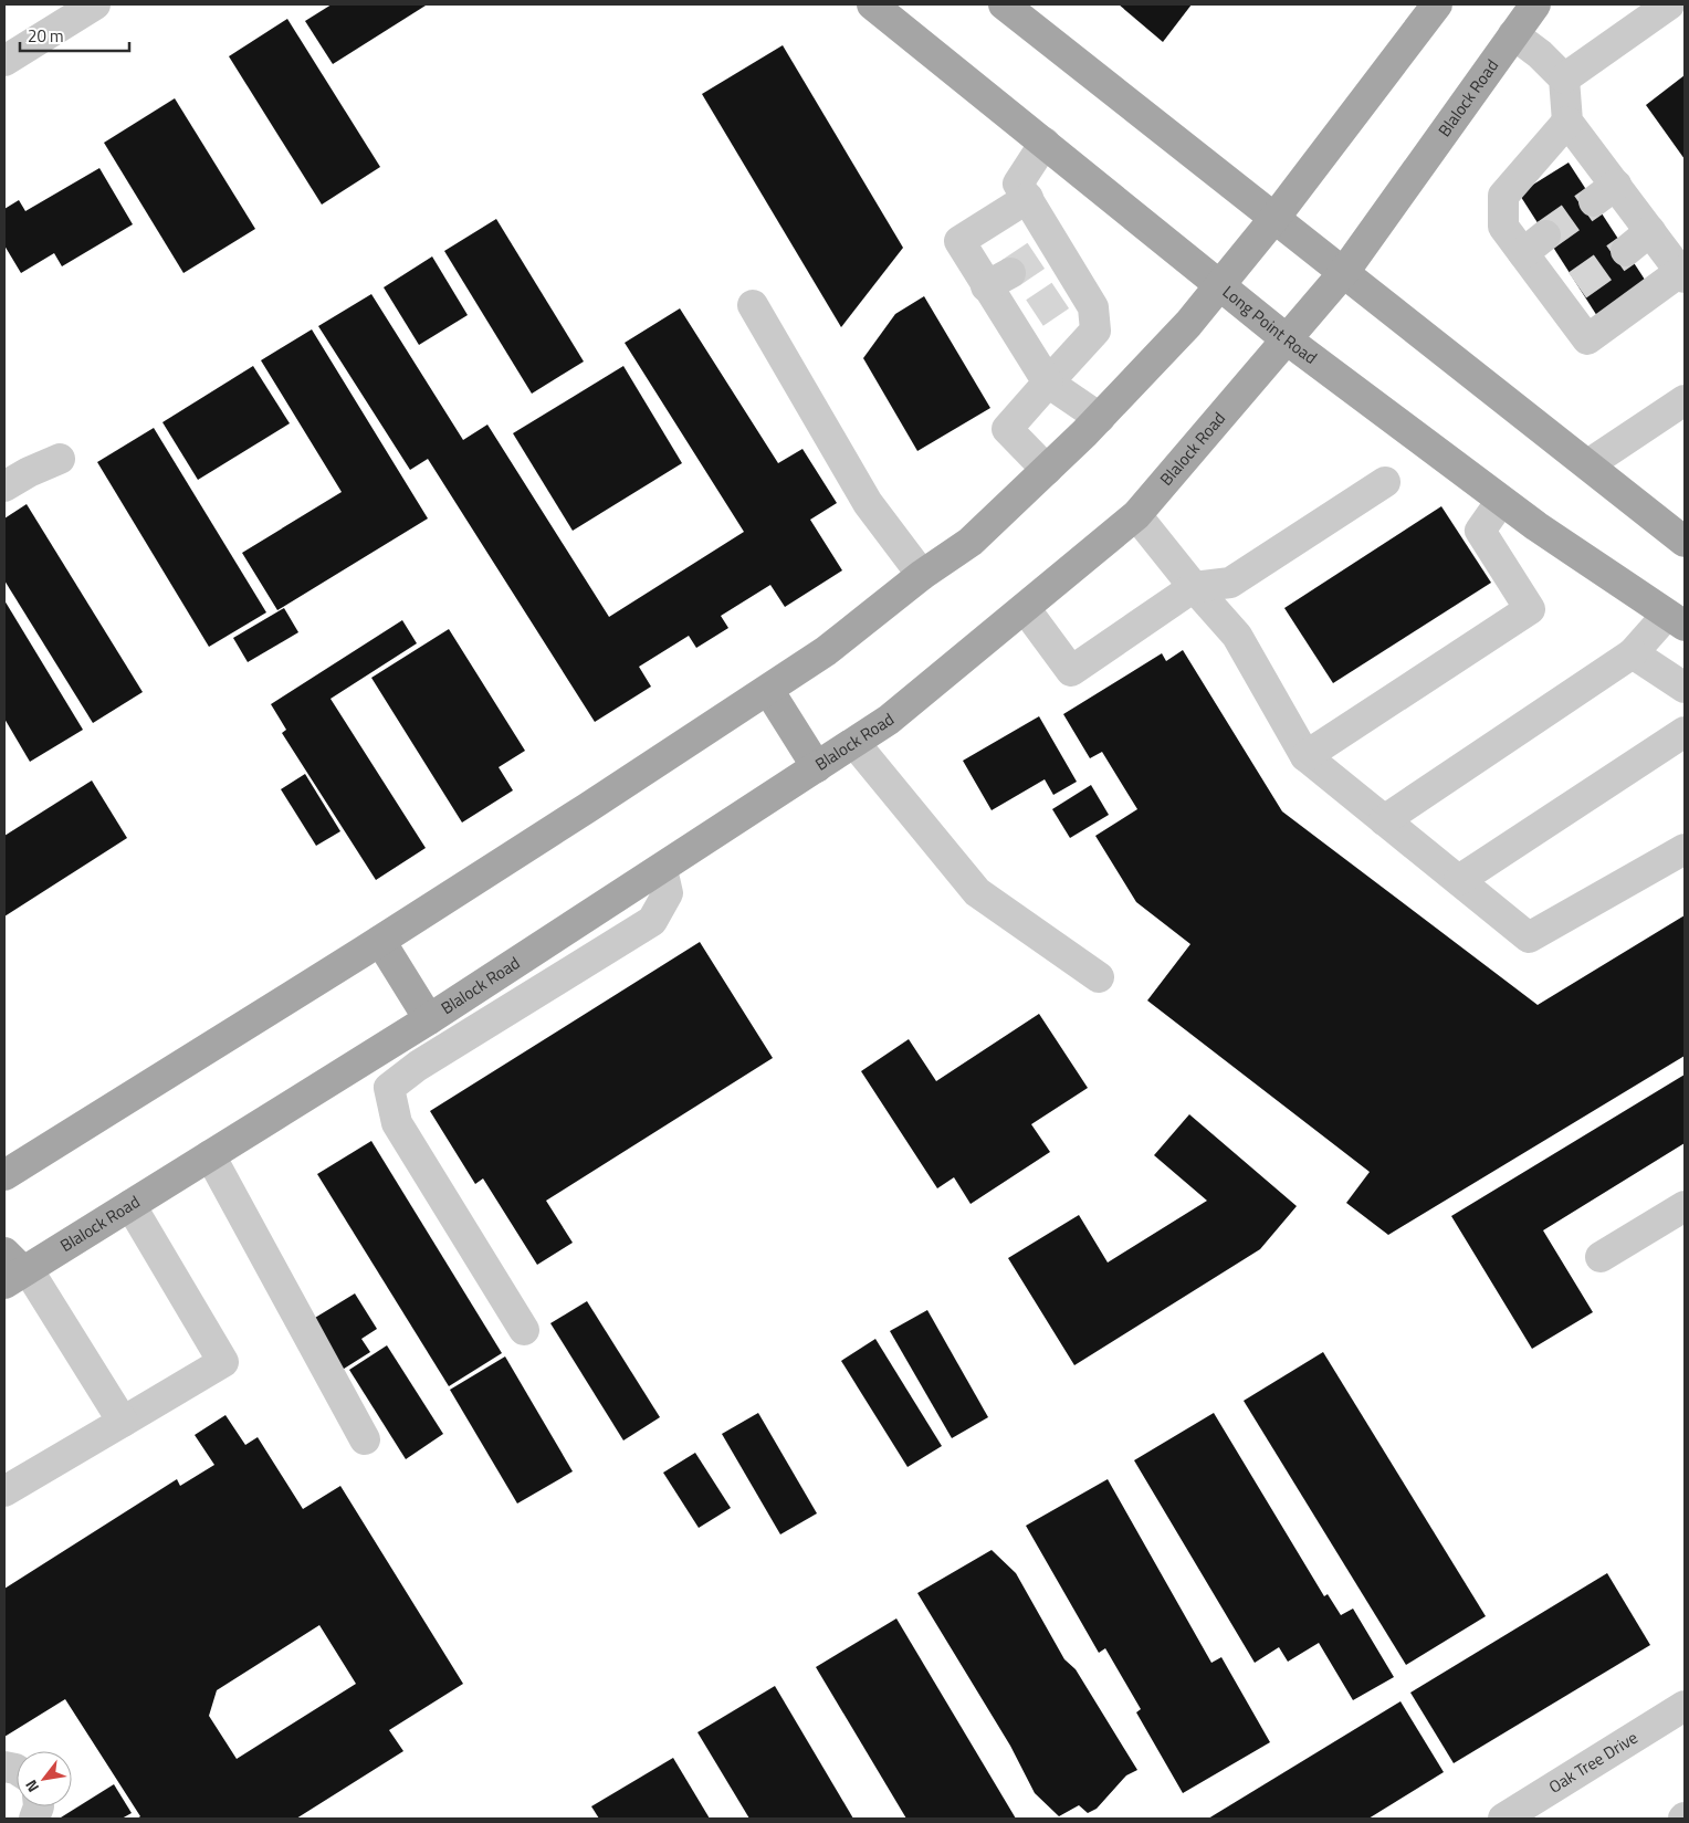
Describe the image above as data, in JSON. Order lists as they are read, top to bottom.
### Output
{
  "streets": {
    "main road": ["Blalock Road", "Long Point Road"],
    "street": ["Oak Tree Drive"]
  },
  "crossings": [
    ["Blalock Road", "Long Point Road"]
  ],
  "scale_bar": "20 m",
  "north": "bottom left"
}
